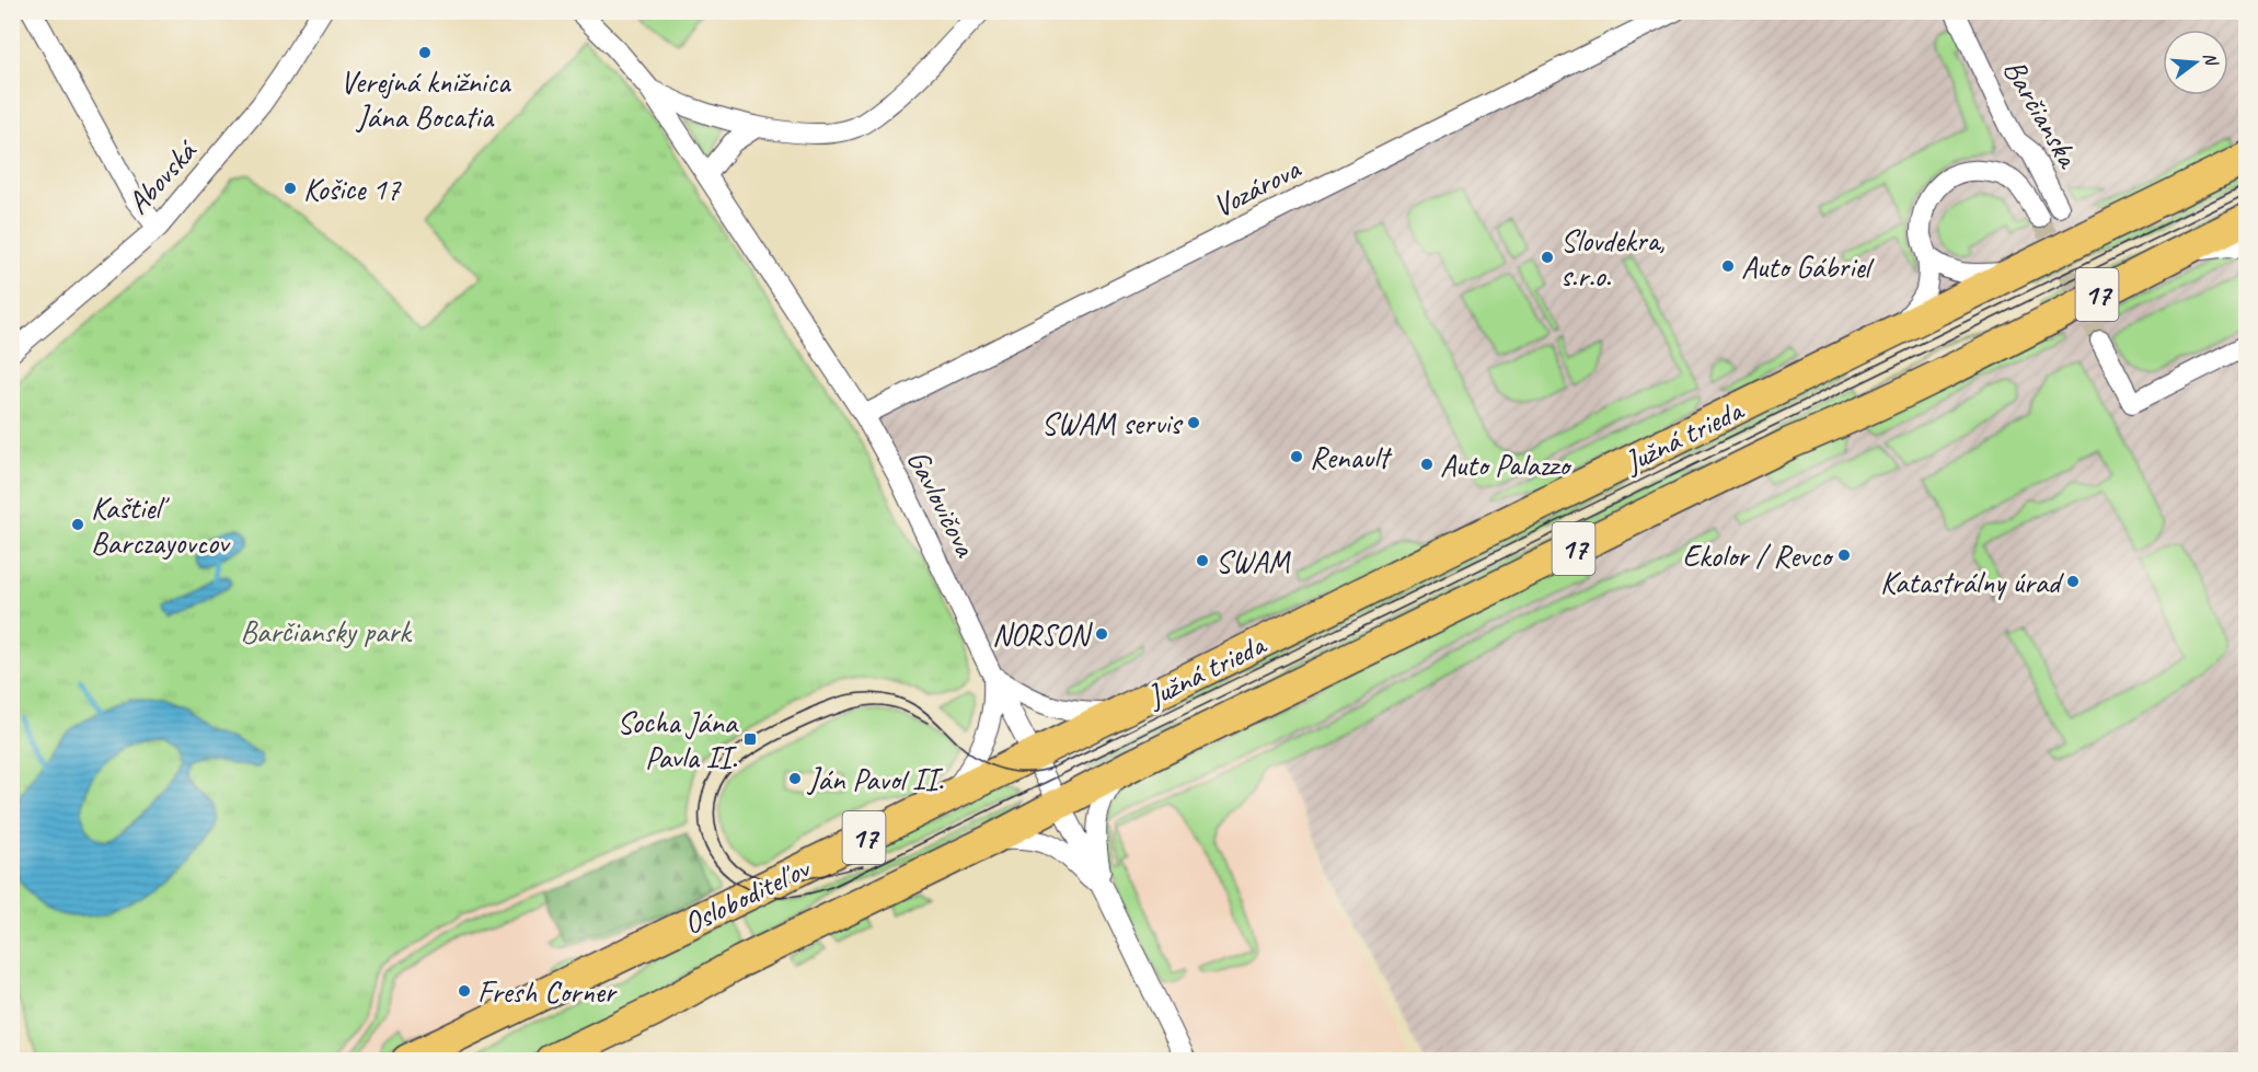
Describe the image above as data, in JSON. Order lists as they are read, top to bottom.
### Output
{
  "streets": {
    "main road": ["17", "Južná trieda", "Osloboditeľov"],
    "street": [
      "Barčianska",
      "Abovská",
      "Vozárova",
      "Gavlovičova"
    ]
  },
  "crossings": [
    ["Vozárova", "Gavlovičova"],
    ["Južná trieda", "Osloboditeľov"],
    ["Gavlovičova", "Osloboditeľov"]
  ],
  "parks": ["Barčiansky park"],
  "places": {
    "other": [
      "Verejná knižnica Jána Bocatia",
      "Košice 17",
      "Slovdekra, s.r.o.",
      "Auto Gábriel",
      "SWAM servis",
      "Renault",
      "Auto Palazzo",
      "Kaštieľ Barczayovcov",
      "Ekolor / Revco",
      "SWAM",
      "Katastrálny úrad",
      "NORSON",
      "Ján Pavol II.",
      "Fresh Corner"
    ],
    "transit": ["Socha Jána Pavla II."]
  },
  "north": "right"
}
